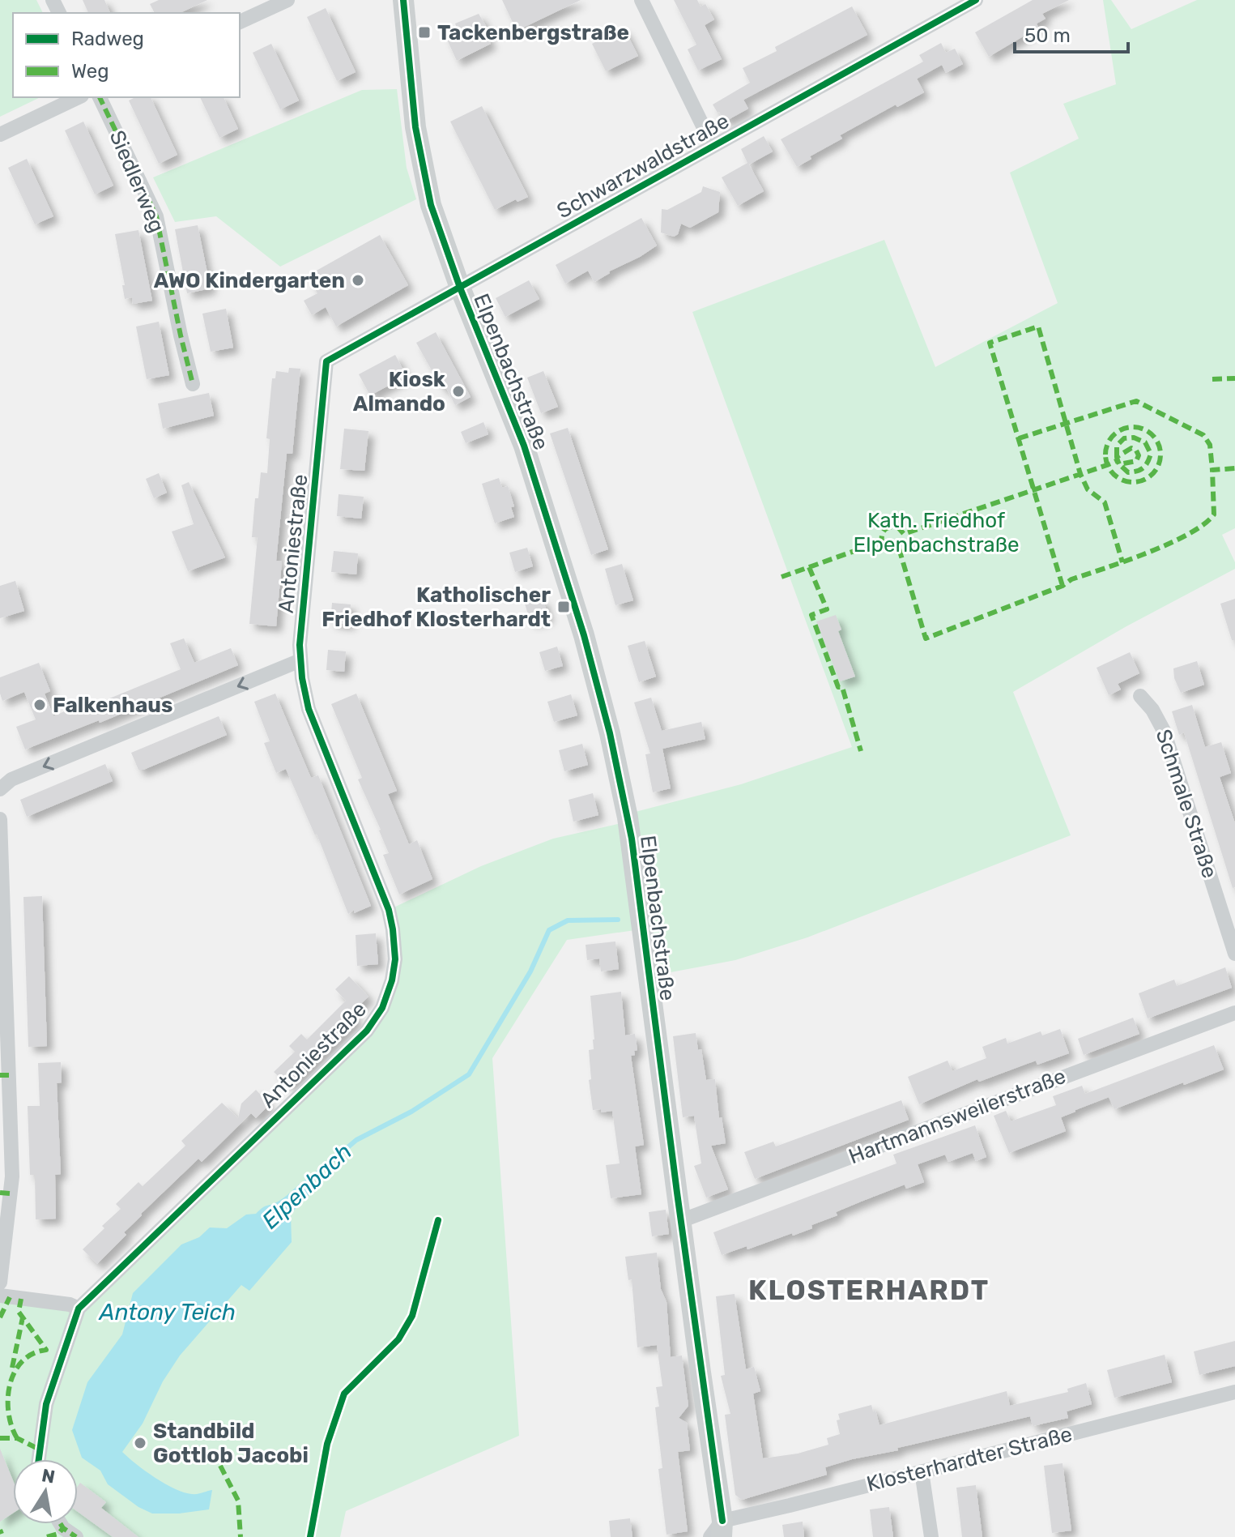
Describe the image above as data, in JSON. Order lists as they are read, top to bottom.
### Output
{
  "streets": {
    "street": [
      "Schwarzwaldstraße",
      "Siedlerweg",
      "Elpenbachstraße",
      "Antoniestraße",
      "Schmale Straße",
      "Hartmannsweilerstraße",
      "Klosterhardter Straße"
    ]
  },
  "crossings": [
    ["Schwarzwaldstraße", "Elpenbachstraße"],
    ["Schwarzwaldstraße", "Antoniestraße"],
    ["Elpenbachstraße", "Hartmannsweilerstraße"],
    ["Elpenbachstraße", "Klosterhardter Straße"]
  ],
  "districts": ["KLOSTERHARDT"],
  "water": ["Elpenbach", "Antony Teich"],
  "parks": ["Kath. Friedhof Elpenbachstraße"],
  "places": {
    "transit": ["Tackenbergstraße", "Katholischer Friedhof Klosterhardt"],
    "other": [
      "AWO Kindergarten",
      "Kiosk Almando",
      "Falkenhaus",
      "Standbild Gottlob Jacobi"
    ]
  },
  "legend": ["Radweg", "Weg"],
  "scale_bar": "50 m",
  "north": "top"
}
